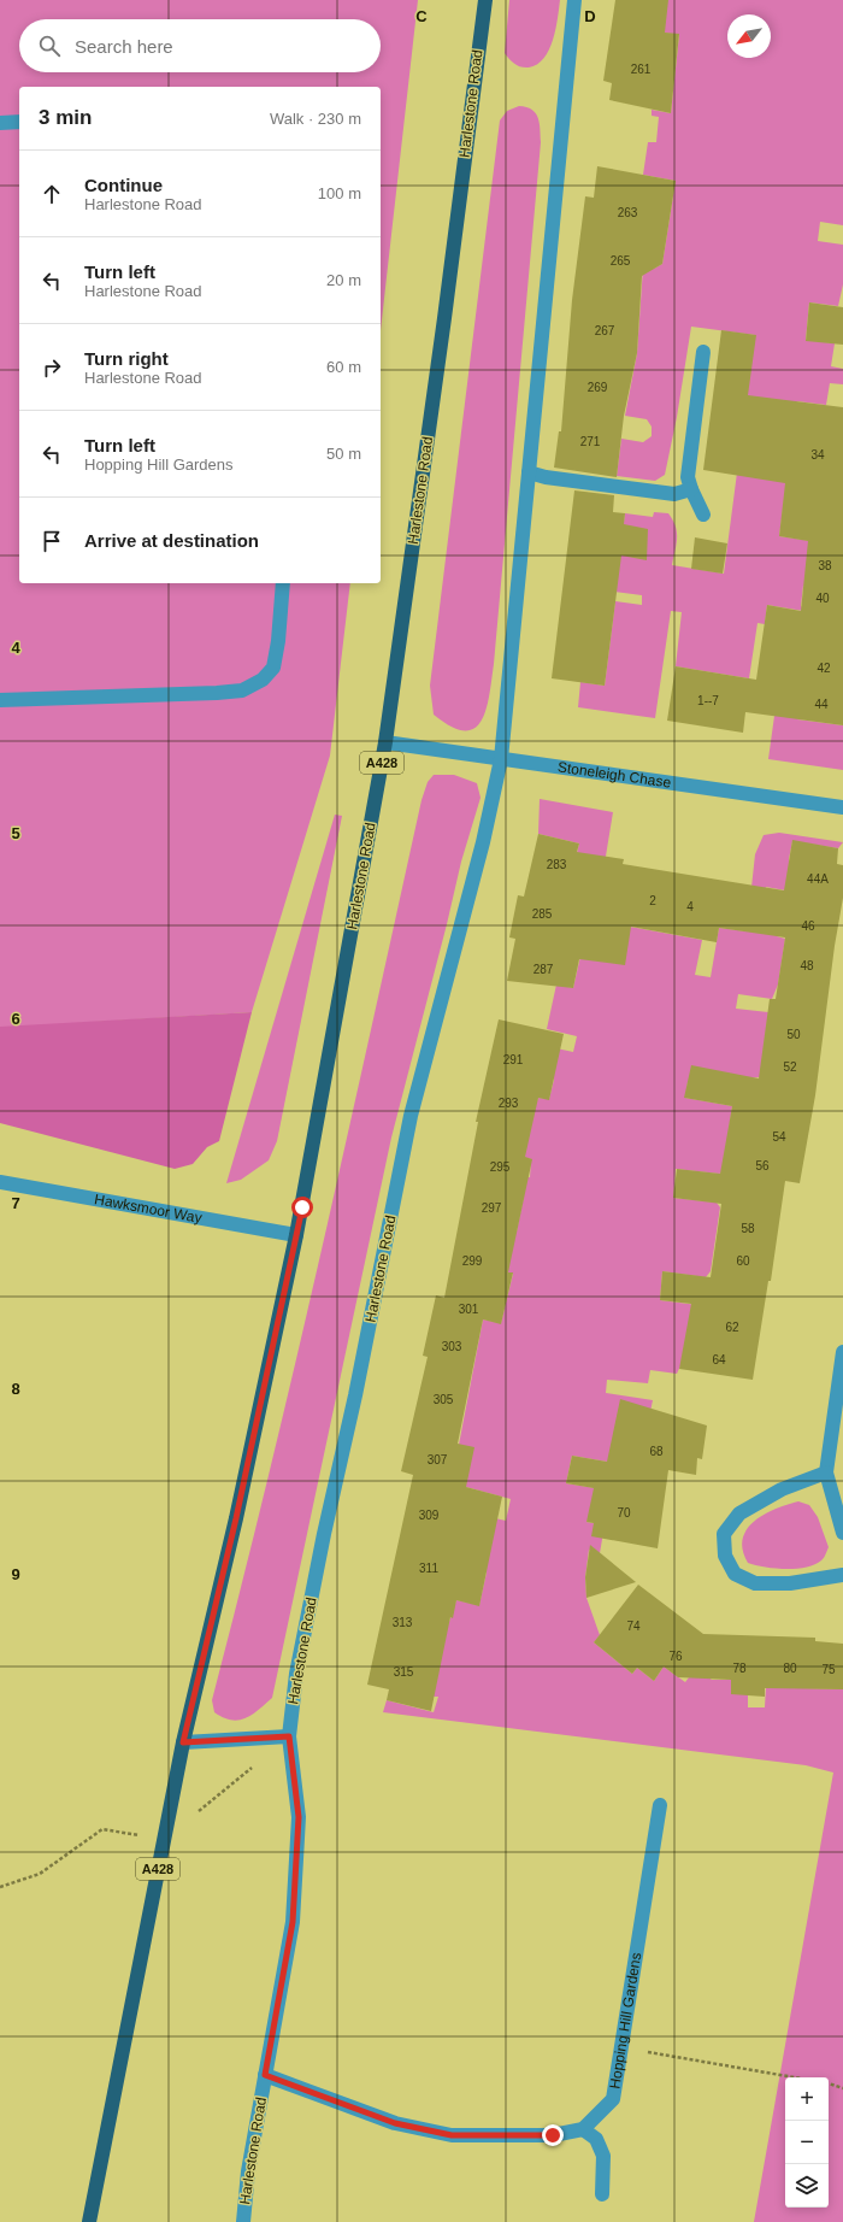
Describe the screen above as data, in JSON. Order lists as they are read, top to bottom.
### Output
{
  "streets": {
    "main road": ["Harlestone Road", "A428"],
    "street": ["Stoneleigh Chase", "Hawksmoor Way", "Hopping Hill Gardens"]
  },
  "crossings": [
    ["Harlestone Road", "Stoneleigh Chase"],
    ["Harlestone Road", "Hawksmoor Way"]
  ],
  "house_numbers": [
    "261",
    "263",
    "265",
    "267",
    "269",
    "271",
    "34",
    "38",
    "40",
    "42",
    "1--7",
    "44",
    "283",
    "44A",
    "2",
    "4",
    "285",
    "46",
    "48",
    "287",
    "50",
    "291",
    "52",
    "293",
    "54",
    "56",
    "295",
    "297",
    "58",
    "299",
    "60",
    "301",
    "62",
    "303",
    "64",
    "305",
    "68",
    "307",
    "70",
    "309",
    "311",
    "313",
    "74",
    "76",
    "78",
    "80",
    "75",
    "315"
  ],
  "north": "bottom left",
  "page": {
    "search": "Search here",
    "heading": ["3 min", "Walk · 230 m"],
    "list": [
      ["Continue", "Harlestone Road", "100 m"],
      ["Turn left", "Harlestone Road", "20 m"],
      ["Turn right", "Harlestone Road", "60 m"],
      ["Turn left", "Hopping Hill Gardens", "50 m"],
      "Arrive at destination"
    ],
    "map_buttons": ["+", "−"]
  },
  "grid": {
    "columns": ["C", "D"],
    "rows": [
      "4",
      "5",
      "6",
      "7",
      "8",
      "9"
    ]
  }
}
